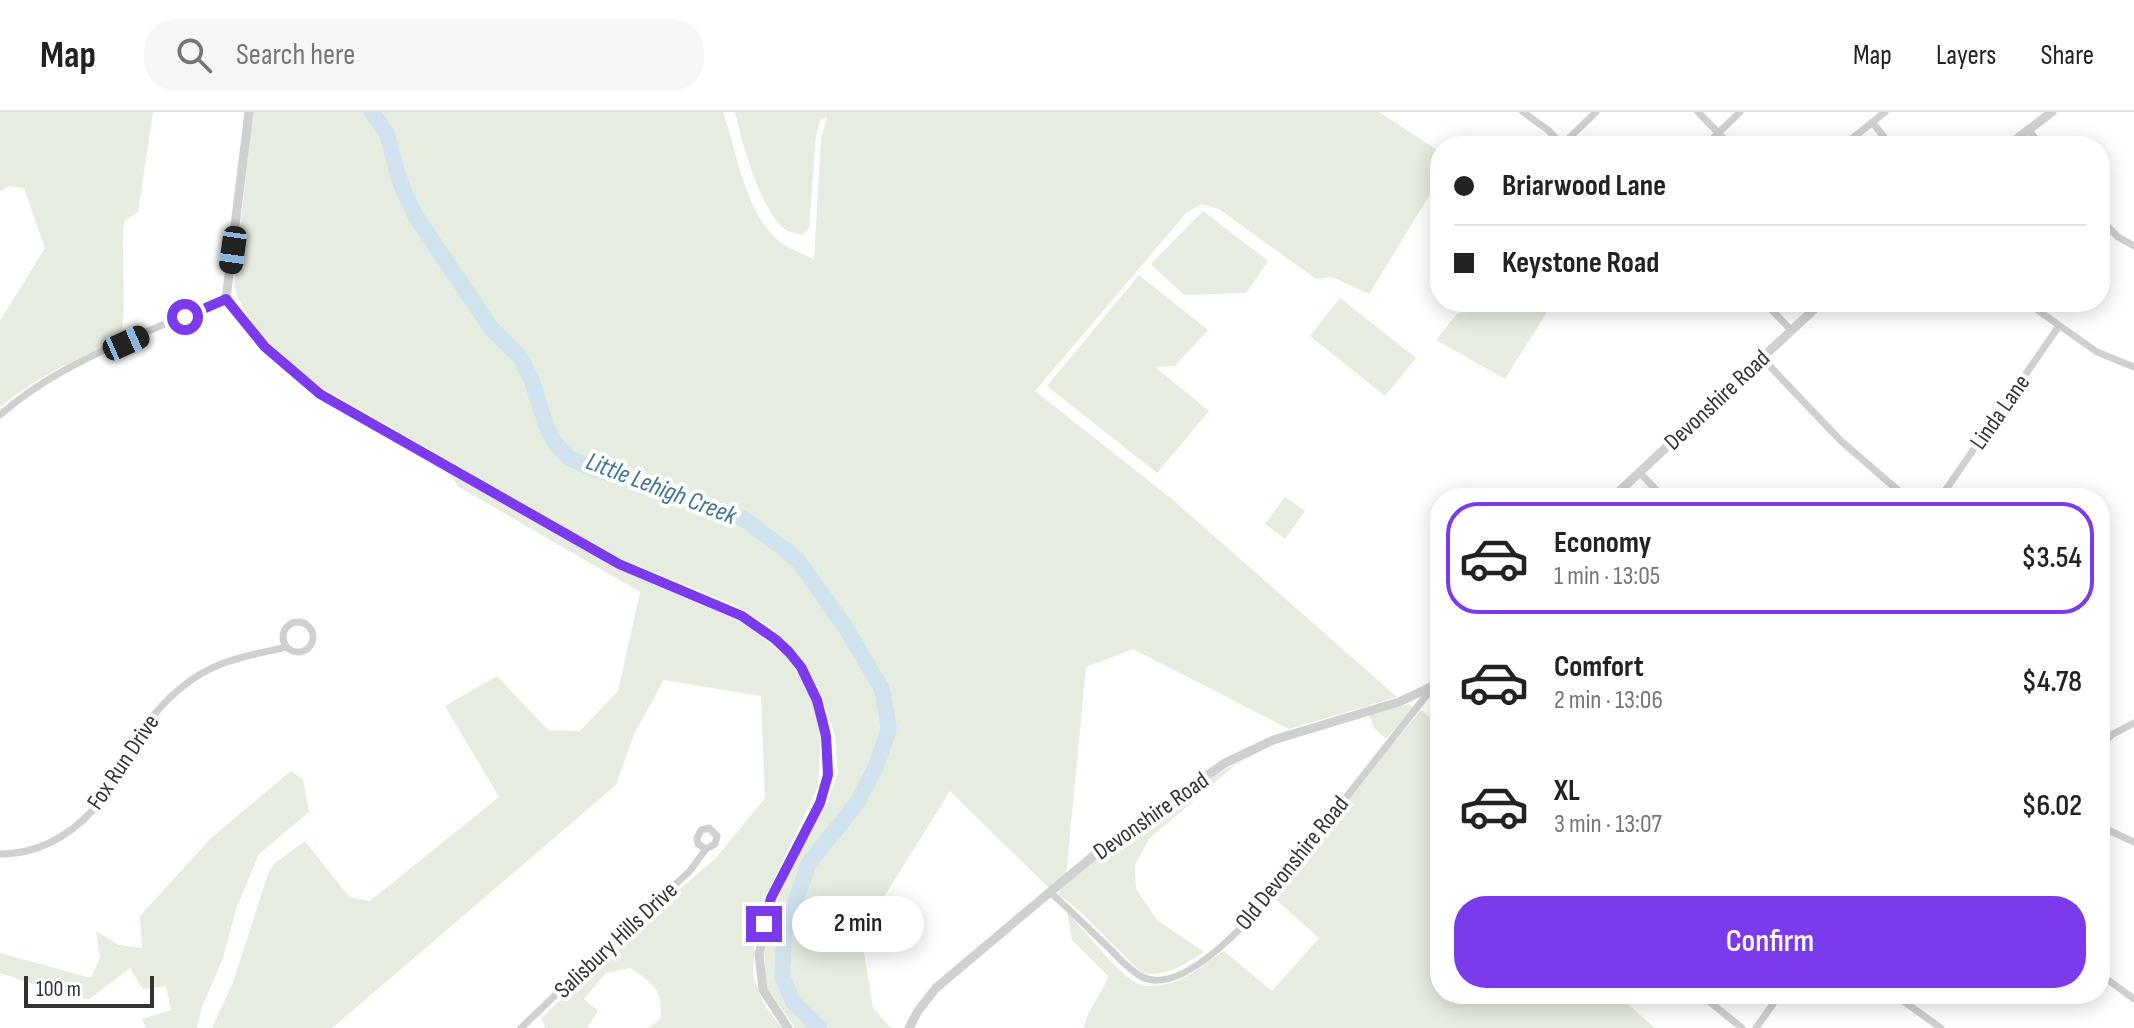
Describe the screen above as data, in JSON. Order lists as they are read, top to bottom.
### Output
{
  "streets": {
    "street": [
      "Devonshire Road",
      "Linda Lane",
      "Fox Run Drive",
      "Old Devonshire Road",
      "Salisbury Hills Drive"
    ]
  },
  "crossings": [
    ["Devonshire Road", "Old Devonshire Road"]
  ],
  "water": ["Little Lehigh Creek"],
  "scale_bar": "100 m",
  "page": {
    "header": "Map",
    "search": "Search here",
    "nav": ["Map", "Layers", "Share"],
    "banner": ["Briarwood Lane", "Keystone Road"],
    "list": [
      {
        "name": "Economy",
        "note": "1 min · 13:05",
        "value": "$3.54"
      },
      {
        "name": "Comfort",
        "note": "2 min · 13:06",
        "value": "$4.78"
      },
      {
        "name": "XL",
        "note": "3 min · 13:07",
        "value": "$6.02"
      }
    ],
    "buttons": "Confirm",
    "bubble": "2 min",
    "scale": "100 m"
  }
}
